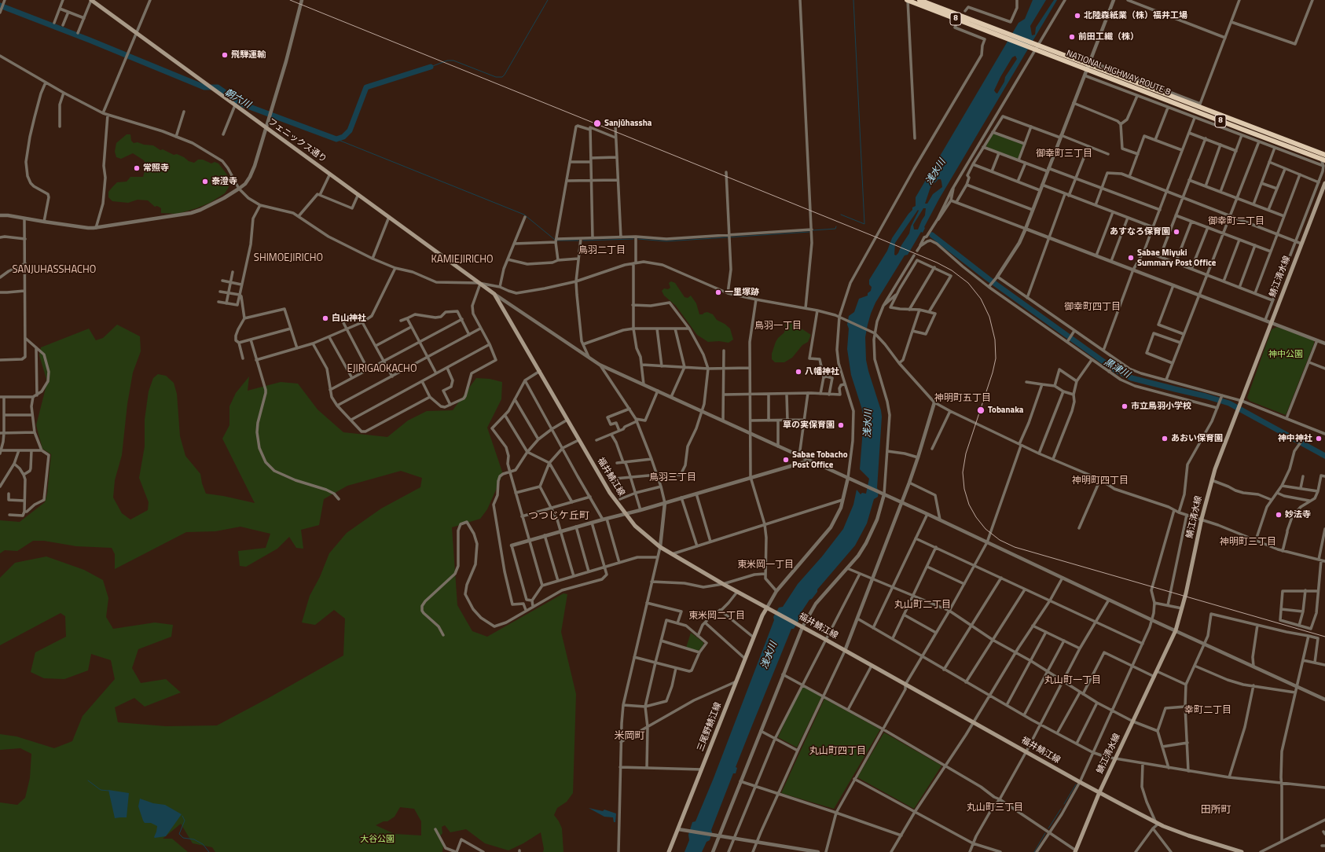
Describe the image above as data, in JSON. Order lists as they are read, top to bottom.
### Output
{
  "streets": {
    "highway": ["8", "NATIONAL HIGHWAY ROUTE 8"],
    "main road": [
      "フェニックス通り",
      "鯖江清水線",
      "福井鯖江線",
      "三尾野鯖江線"
    ]
  },
  "crossings": [
    ["フェニックス通り", "福井鯖江線"],
    ["鯖江清水線", "福井鯖江線"],
    ["福井鯖江線", "三尾野鯖江線"]
  ],
  "districts": [
    "御幸町三丁目",
    "御幸町二丁目",
    "鳥羽二丁目",
    "SHIMOEJIRICHO",
    "KAMIEJIRICHO",
    "SANJUHASSHACHO",
    "御幸町四丁目",
    "鳥羽一丁目",
    "EJIRIGAOKACHO",
    "神明町五丁目",
    "鳥羽三丁目",
    "神明町四丁目",
    "つつじケ丘町",
    "神明町三丁目",
    "東米岡一丁目",
    "丸山町二丁目",
    "東米岡二丁目",
    "丸山町一丁目",
    "幸町二丁目",
    "米岡町",
    "丸山町四丁目",
    "丸山町三丁目",
    "田所町"
  ],
  "water": ["朝六川", "浅水川", "黒津川"],
  "parks": ["神中公園", "大谷公園"],
  "places": [
    "北陸森紙業（株）福井工場",
    "前田工繊（株）",
    "飛騨運輸",
    "Sanjūhassha",
    "常照寺",
    "泰澄寺",
    "あすなろ保育園",
    "Sabae Miyuki Summary Post Office",
    "一里塚跡",
    "白山神社",
    "八幡神社",
    "市立鳥羽小学校",
    "Tobanaka",
    "草の実保育園",
    "あおい保育園",
    "神中神社",
    "Sabae Tobacho Post Office",
    "妙法寺"
  ]
}
